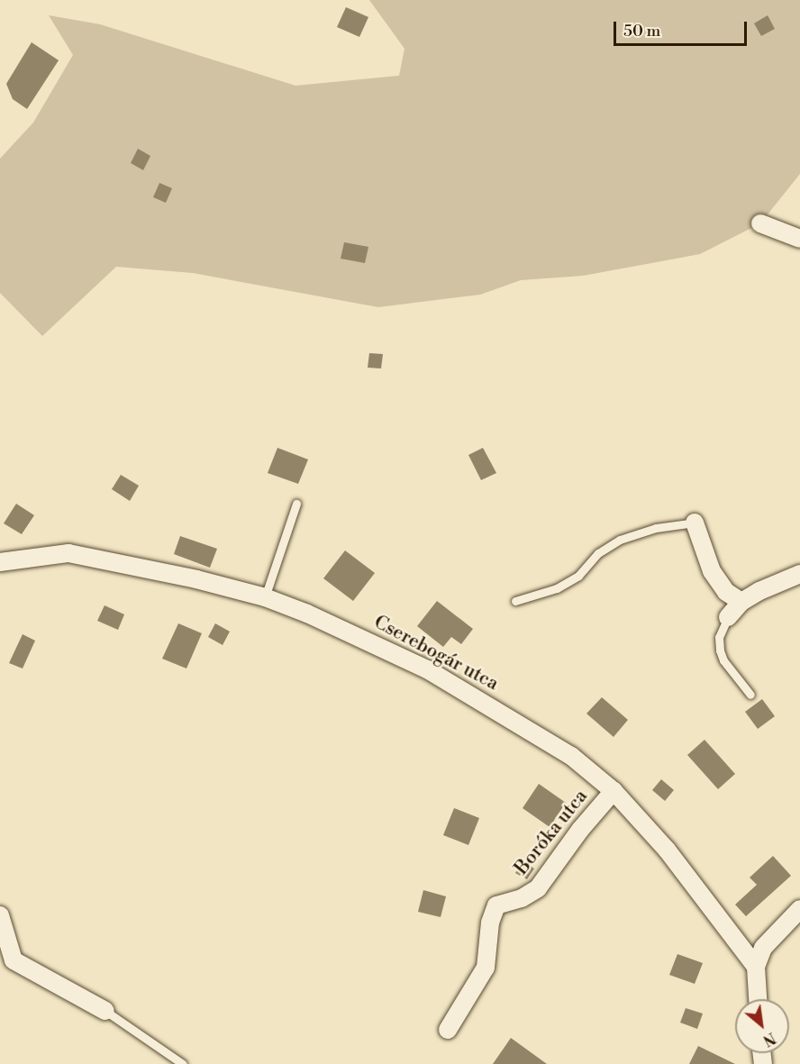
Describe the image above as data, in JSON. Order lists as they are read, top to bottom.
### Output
{
  "streets": {
    "street": ["Cserebogár utca", "Boróka utca"]
  },
  "crossings": [
    ["Cserebogár utca", "Boróka utca"]
  ],
  "scale_bar": "50 m",
  "north": "bottom right"
}
